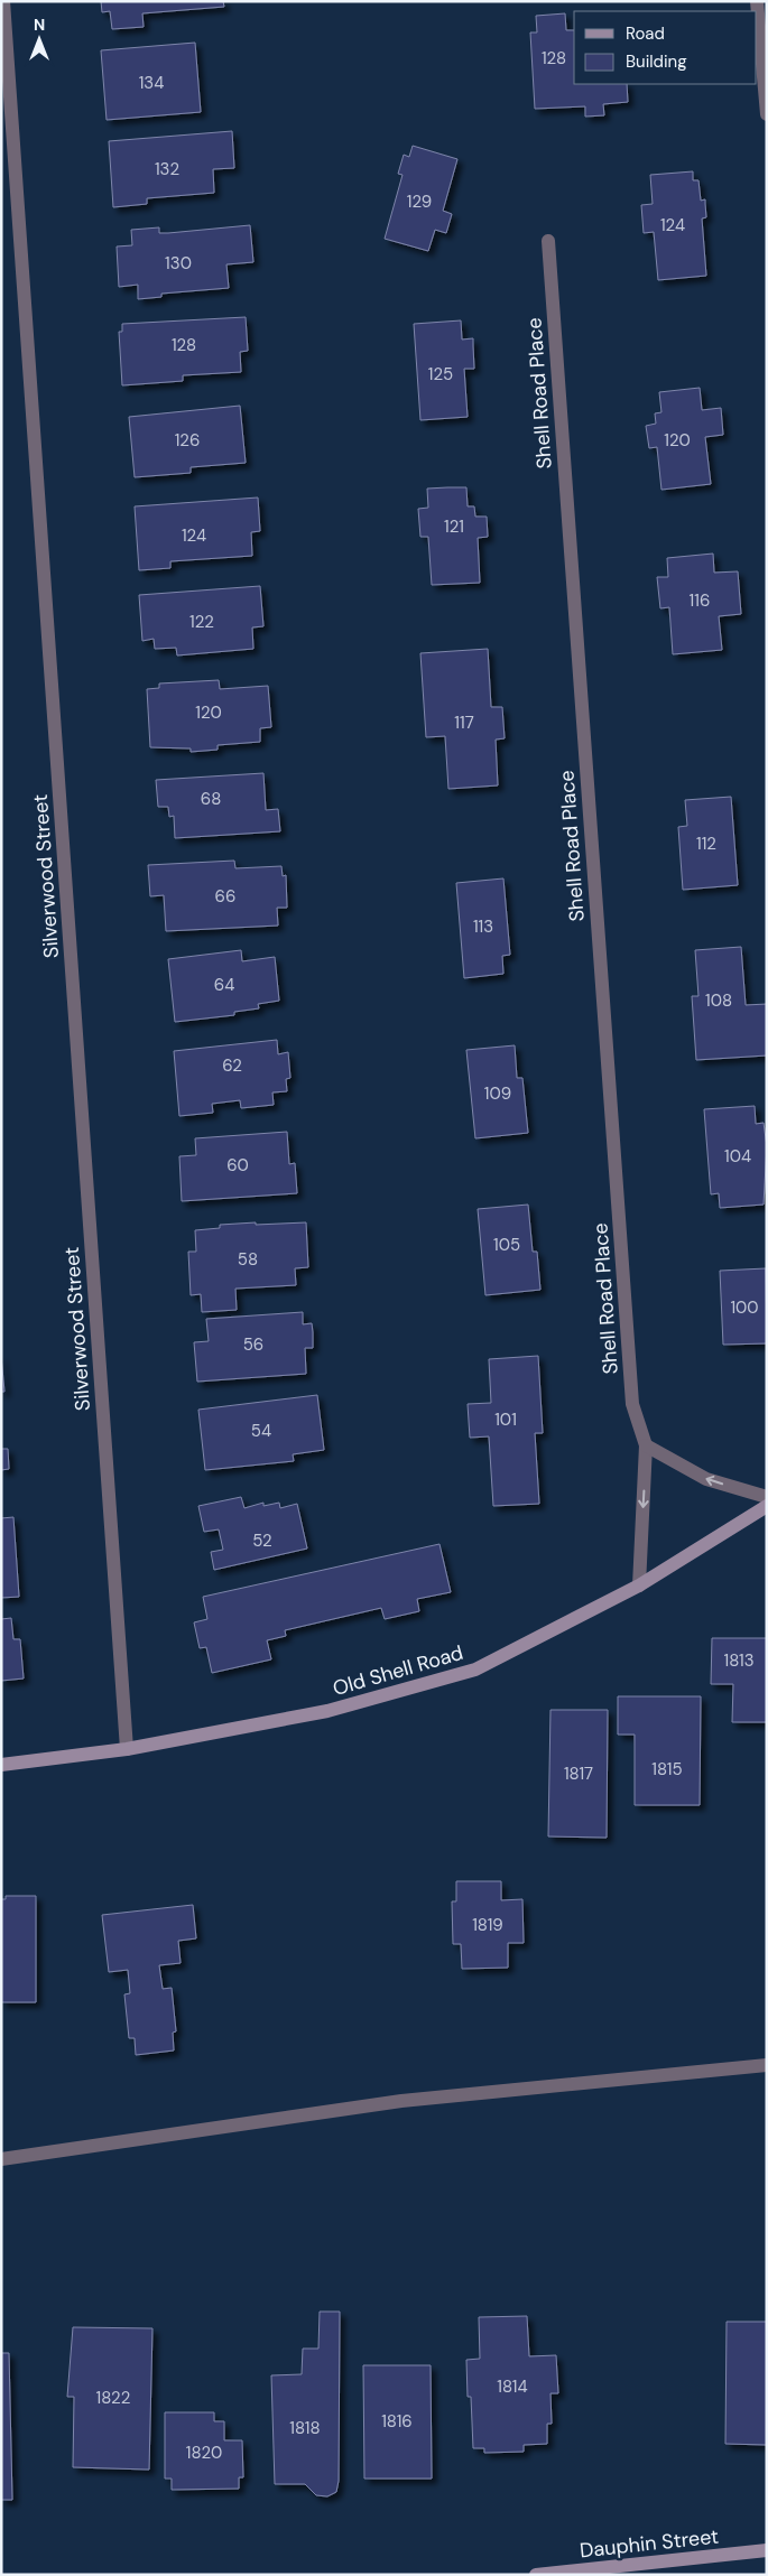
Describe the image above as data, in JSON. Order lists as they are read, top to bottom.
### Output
{
  "streets": {
    "street": [
      "Shell Road Place",
      "Silverwood Street",
      "Old Shell Road",
      "Dauphin Street"
    ]
  },
  "crossings": [
    ["Shell Road Place", "Old Shell Road"],
    ["Silverwood Street", "Old Shell Road"]
  ],
  "house_numbers": [
    "128",
    "134",
    "132",
    "129",
    "124",
    "130",
    "128",
    "125",
    "126",
    "120",
    "121",
    "124",
    "116",
    "122",
    "120",
    "117",
    "68",
    "112",
    "66",
    "113",
    "64",
    "108",
    "62",
    "109",
    "104",
    "60",
    "105",
    "58",
    "100",
    "56",
    "101",
    "54",
    "52",
    "1813",
    "1815",
    "1817",
    "1819",
    "1814",
    "1822",
    "1816",
    "1818",
    "1820"
  ],
  "legend": ["Road", "Building"],
  "north": "top"
}
